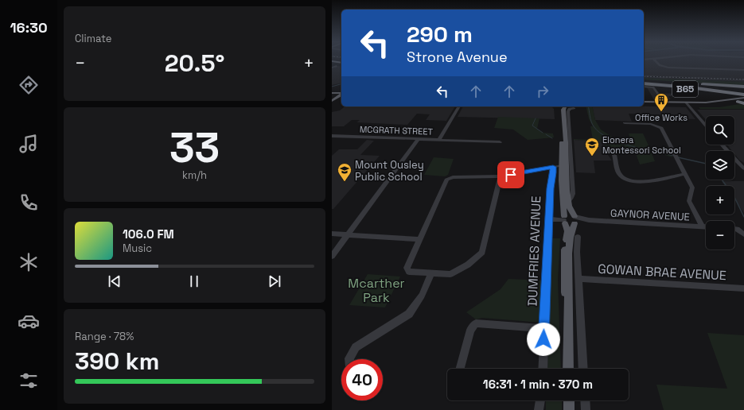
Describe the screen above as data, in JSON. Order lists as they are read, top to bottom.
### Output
{
  "streets": {
    "highway": ["B65"],
    "street": [
      "MCGRATH STREET",
      "GAYNOR AVENUE",
      "DUMFRIES AVENUE",
      "GOWAN BRAE AVENUE"
    ]
  },
  "parks": ["Mcarther Park"],
  "places": {
    "building": ["Office Works"],
    "school or university": ["Elonera Montessori School", "Mount Ousley Public School"]
  },
  "page": {
    "tabs": "16:30",
    "tile": [
      "Climate",
      ["33", "km/h"],
      ["Range · 78%", "390 km"]
    ],
    "turn": ["290 m", "Strone Avenue"],
    "heat": ["−", "20.5°", "+"],
    "map_buttons": ["+", "−"],
    "song": ["106.0 FM", "Music"],
    "limit": "40",
    "trip": "16:31 · 1 min · 370 m"
  }
}
